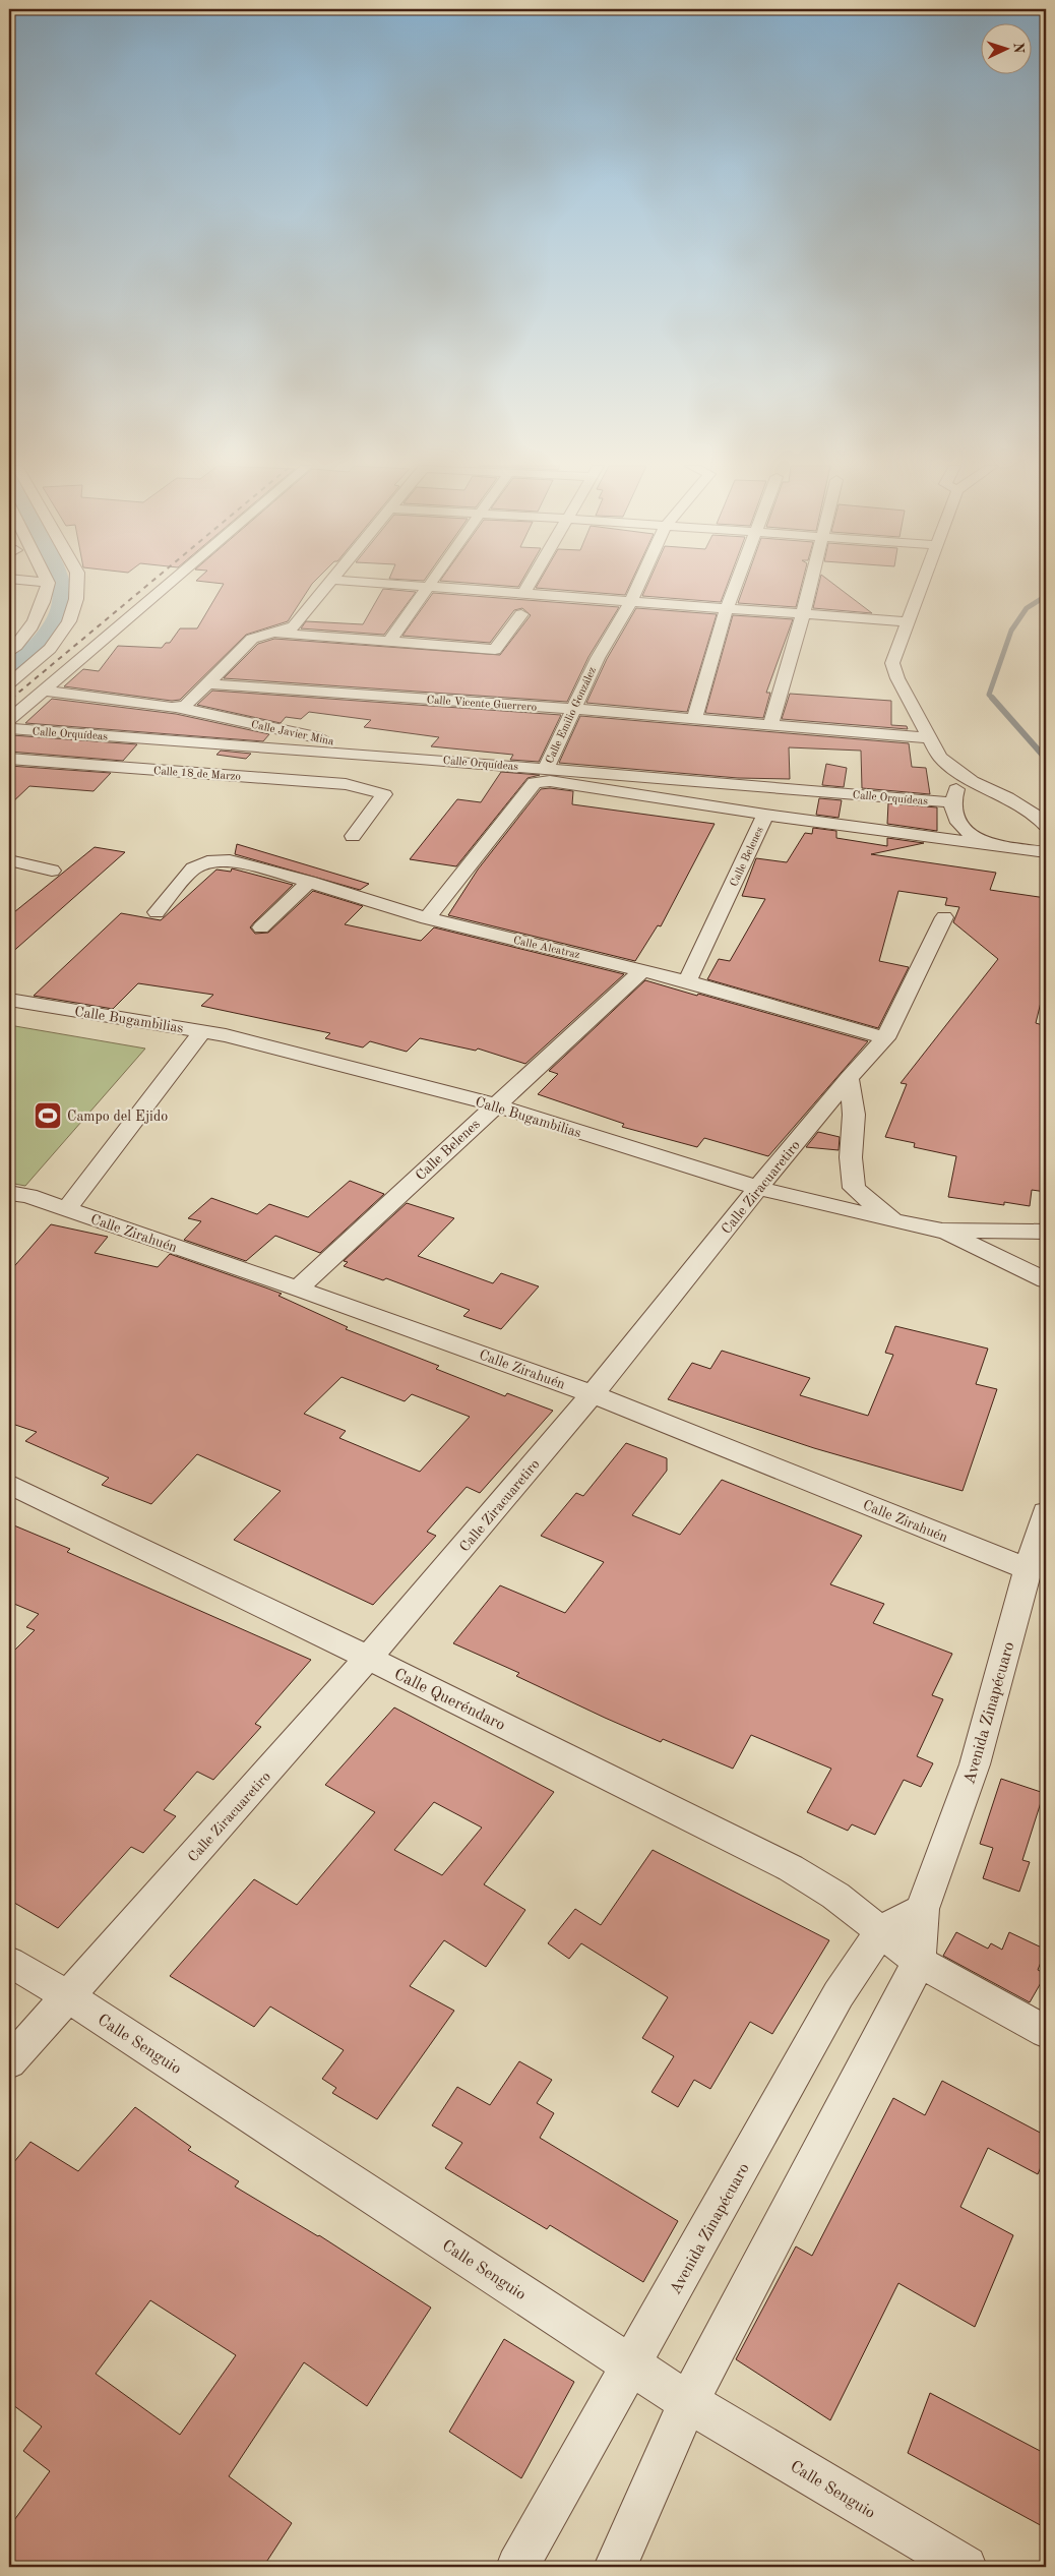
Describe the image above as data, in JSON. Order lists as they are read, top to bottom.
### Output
{
  "streets": {
    "street": [
      "Calle Vicente Guerrero",
      "Calle Emilio González",
      "Calle Javier Mina",
      "Calle Orquídeas",
      "Calle 18 de Marzo",
      "Calle Belenes",
      "Calle Alcatraz",
      "Calle Bugambilias",
      "Calle Ziracuaretiro",
      "Calle Zirahuén",
      "Calle Queréndaro",
      "Avenida Zinapécuaro",
      "Calle Senguio"
    ]
  },
  "crossings": [
    ["Calle Vicente Guerrero", "Calle Emilio González"],
    ["Calle Emilio González", "Calle Orquídeas"],
    ["Calle Javier Mina", "Calle Orquídeas"],
    ["Calle Belenes", "Calle Alcatraz"],
    ["Calle Belenes", "Calle Bugambilias"],
    ["Calle Belenes", "Calle Zirahuén"],
    ["Calle Alcatraz", "Calle Ziracuaretiro"],
    ["Calle Bugambilias", "Calle Ziracuaretiro"],
    ["Calle Ziracuaretiro", "Calle Zirahuén"],
    ["Calle Ziracuaretiro", "Calle Queréndaro"],
    ["Calle Ziracuaretiro", "Calle Senguio"],
    ["Calle Zirahuén", "Avenida Zinapécuaro"],
    ["Calle Queréndaro", "Avenida Zinapécuaro"],
    ["Avenida Zinapécuaro", "Calle Senguio"]
  ],
  "places": {
    "sports": ["Campo del Ejido"]
  },
  "north": "right"
}
